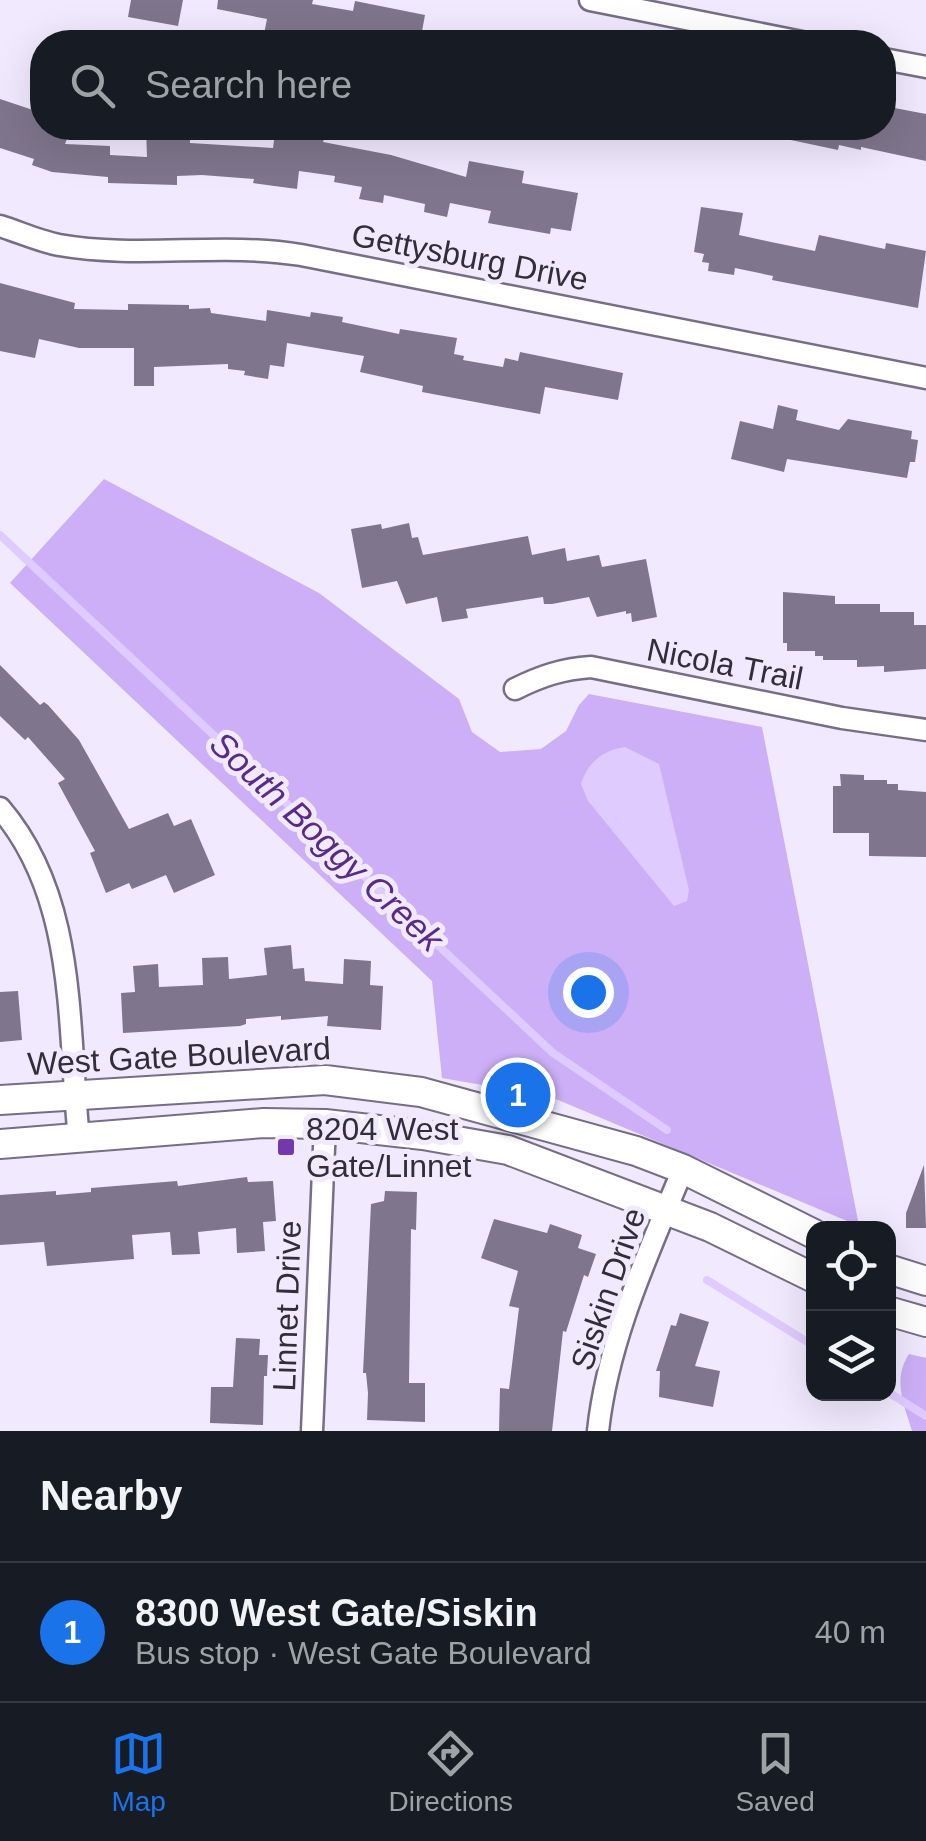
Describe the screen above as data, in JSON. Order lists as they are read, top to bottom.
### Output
{
  "streets": {
    "main road": ["West Gate Boulevard"],
    "street": [
      "Gettysburg Drive",
      "Nicola Trail",
      "Siskin Drive",
      "Linnet Drive"
    ]
  },
  "crossings": [
    ["West Gate Boulevard", "Siskin Drive"]
  ],
  "water": ["South Boggy Creek"],
  "places": {
    "transit": ["8204 West Gate/Linnet"]
  },
  "page": {
    "search": "Search here",
    "pins": "1",
    "heading": "Nearby",
    "list": [
      {
        "mark": "1",
        "name": "8300 West Gate/Siskin",
        "note": "Bus stop · West Gate Boulevard",
        "value": "40 m"
      }
    ],
    "nav": ["Map", "Directions", "Saved"]
  }
}
